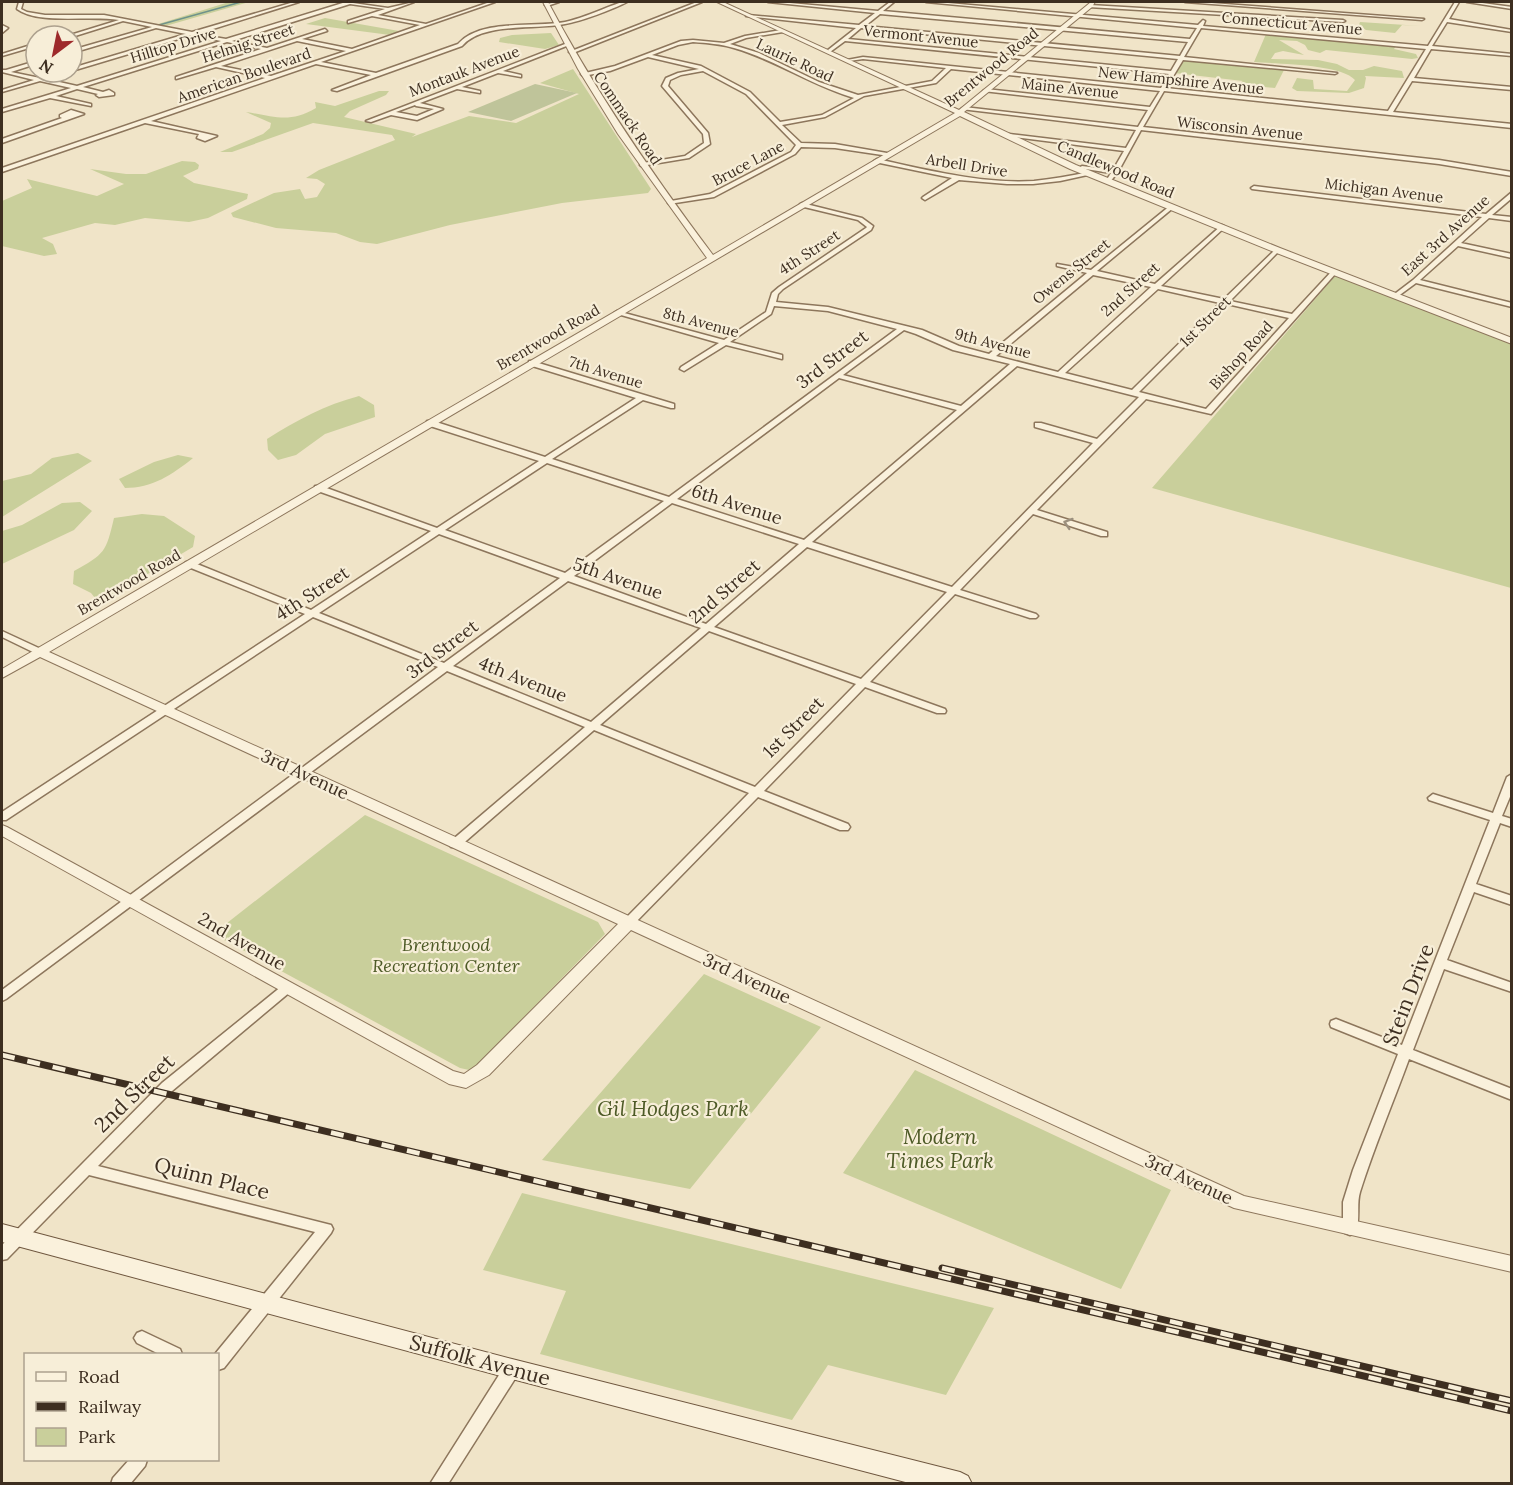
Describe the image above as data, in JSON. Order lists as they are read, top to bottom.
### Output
{
  "streets": {
    "main road": ["Suffolk Avenue"],
    "street": [
      "Connecticut Avenue",
      "Vermont Avenue",
      "Helmig Street",
      "Hilltop Drive",
      "Laurie Road",
      "Brentwood Road",
      "Montauk Avenue",
      "American Boulevard",
      "New Hampshire Avenue",
      "Maine Avenue",
      "Commack Road",
      "Wisconsin Avenue",
      "Bruce Lane",
      "Arbell Drive",
      "Candlewood Road",
      "Michigan Avenue",
      "East 3rd Avenue",
      "4th Street",
      "Owens Street",
      "2nd Street",
      "1st Street",
      "8th Avenue",
      "9th Avenue",
      "Bishop Road",
      "3rd Street",
      "7th Avenue",
      "6th Avenue",
      "5th Avenue",
      "4th Avenue",
      "3rd Avenue",
      "2nd Avenue",
      "Stein Drive",
      "Quinn Place"
    ]
  },
  "crossings": [
    ["Connecticut Avenue", "Brentwood Road"],
    ["Vermont Avenue", "Brentwood Road"],
    ["Laurie Road", "Commack Road"],
    ["Laurie Road", "Bruce Lane"],
    ["Brentwood Road", "New Hampshire Avenue"],
    ["Brentwood Road", "Maine Avenue"],
    ["Brentwood Road", "Commack Road"],
    ["Brentwood Road", "Wisconsin Avenue"],
    ["Brentwood Road", "Arbell Drive"],
    ["Brentwood Road", "Candlewood Road"],
    ["Brentwood Road", "4th Street"],
    ["Brentwood Road", "8th Avenue"],
    ["Brentwood Road", "7th Avenue"],
    ["Brentwood Road", "6th Avenue"],
    ["Brentwood Road", "5th Avenue"],
    ["Brentwood Road", "4th Avenue"],
    ["Brentwood Road", "3rd Avenue"],
    ["Montauk Avenue", "Commack Road"],
    ["New Hampshire Avenue", "Candlewood Road"],
    ["Commack Road", "Bruce Lane"],
    ["Wisconsin Avenue", "Candlewood Road"],
    ["Arbell Drive", "Candlewood Road"],
    ["Candlewood Road", "East 3rd Avenue"],
    ["Candlewood Road", "Owens Street"],
    ["Candlewood Road", "2nd Street"],
    ["Candlewood Road", "1st Street"],
    ["Candlewood Road", "Bishop Road"],
    ["Michigan Avenue", "East 3rd Avenue"],
    ["4th Street", "8th Avenue"],
    ["4th Street", "9th Avenue"],
    ["4th Street", "7th Avenue"],
    ["4th Street", "6th Avenue"],
    ["4th Street", "5th Avenue"],
    ["4th Street", "4th Avenue"],
    ["4th Street", "3rd Avenue"],
    ["Owens Street", "9th Avenue"],
    ["Owens Street", "Bishop Road"],
    ["2nd Street", "9th Avenue"],
    ["2nd Street", "Bishop Road"],
    ["2nd Street", "6th Avenue"],
    ["2nd Street", "5th Avenue"],
    ["2nd Street", "4th Avenue"],
    ["2nd Street", "3rd Avenue"],
    ["2nd Street", "2nd Avenue"],
    ["2nd Street", "Quinn Place"],
    ["2nd Street", "Suffolk Avenue"],
    ["1st Street", "9th Avenue"],
    ["1st Street", "Bishop Road"],
    ["1st Street", "6th Avenue"],
    ["1st Street", "5th Avenue"],
    ["1st Street", "4th Avenue"],
    ["1st Street", "3rd Avenue"],
    ["1st Street", "2nd Avenue"],
    ["9th Avenue", "Bishop Road"],
    ["9th Avenue", "3rd Street"],
    ["3rd Street", "6th Avenue"],
    ["3rd Street", "5th Avenue"],
    ["3rd Street", "4th Avenue"],
    ["3rd Street", "3rd Avenue"],
    ["3rd Street", "2nd Avenue"],
    ["3rd Avenue", "Stein Drive"],
    ["Quinn Place", "Suffolk Avenue"]
  ],
  "parks": ["Brentwood Recreation Center", "Gil Hodges Park", "Modern Times Park"],
  "legend": ["Road", "Railway", "Park"],
  "north": "bottom left"
}
